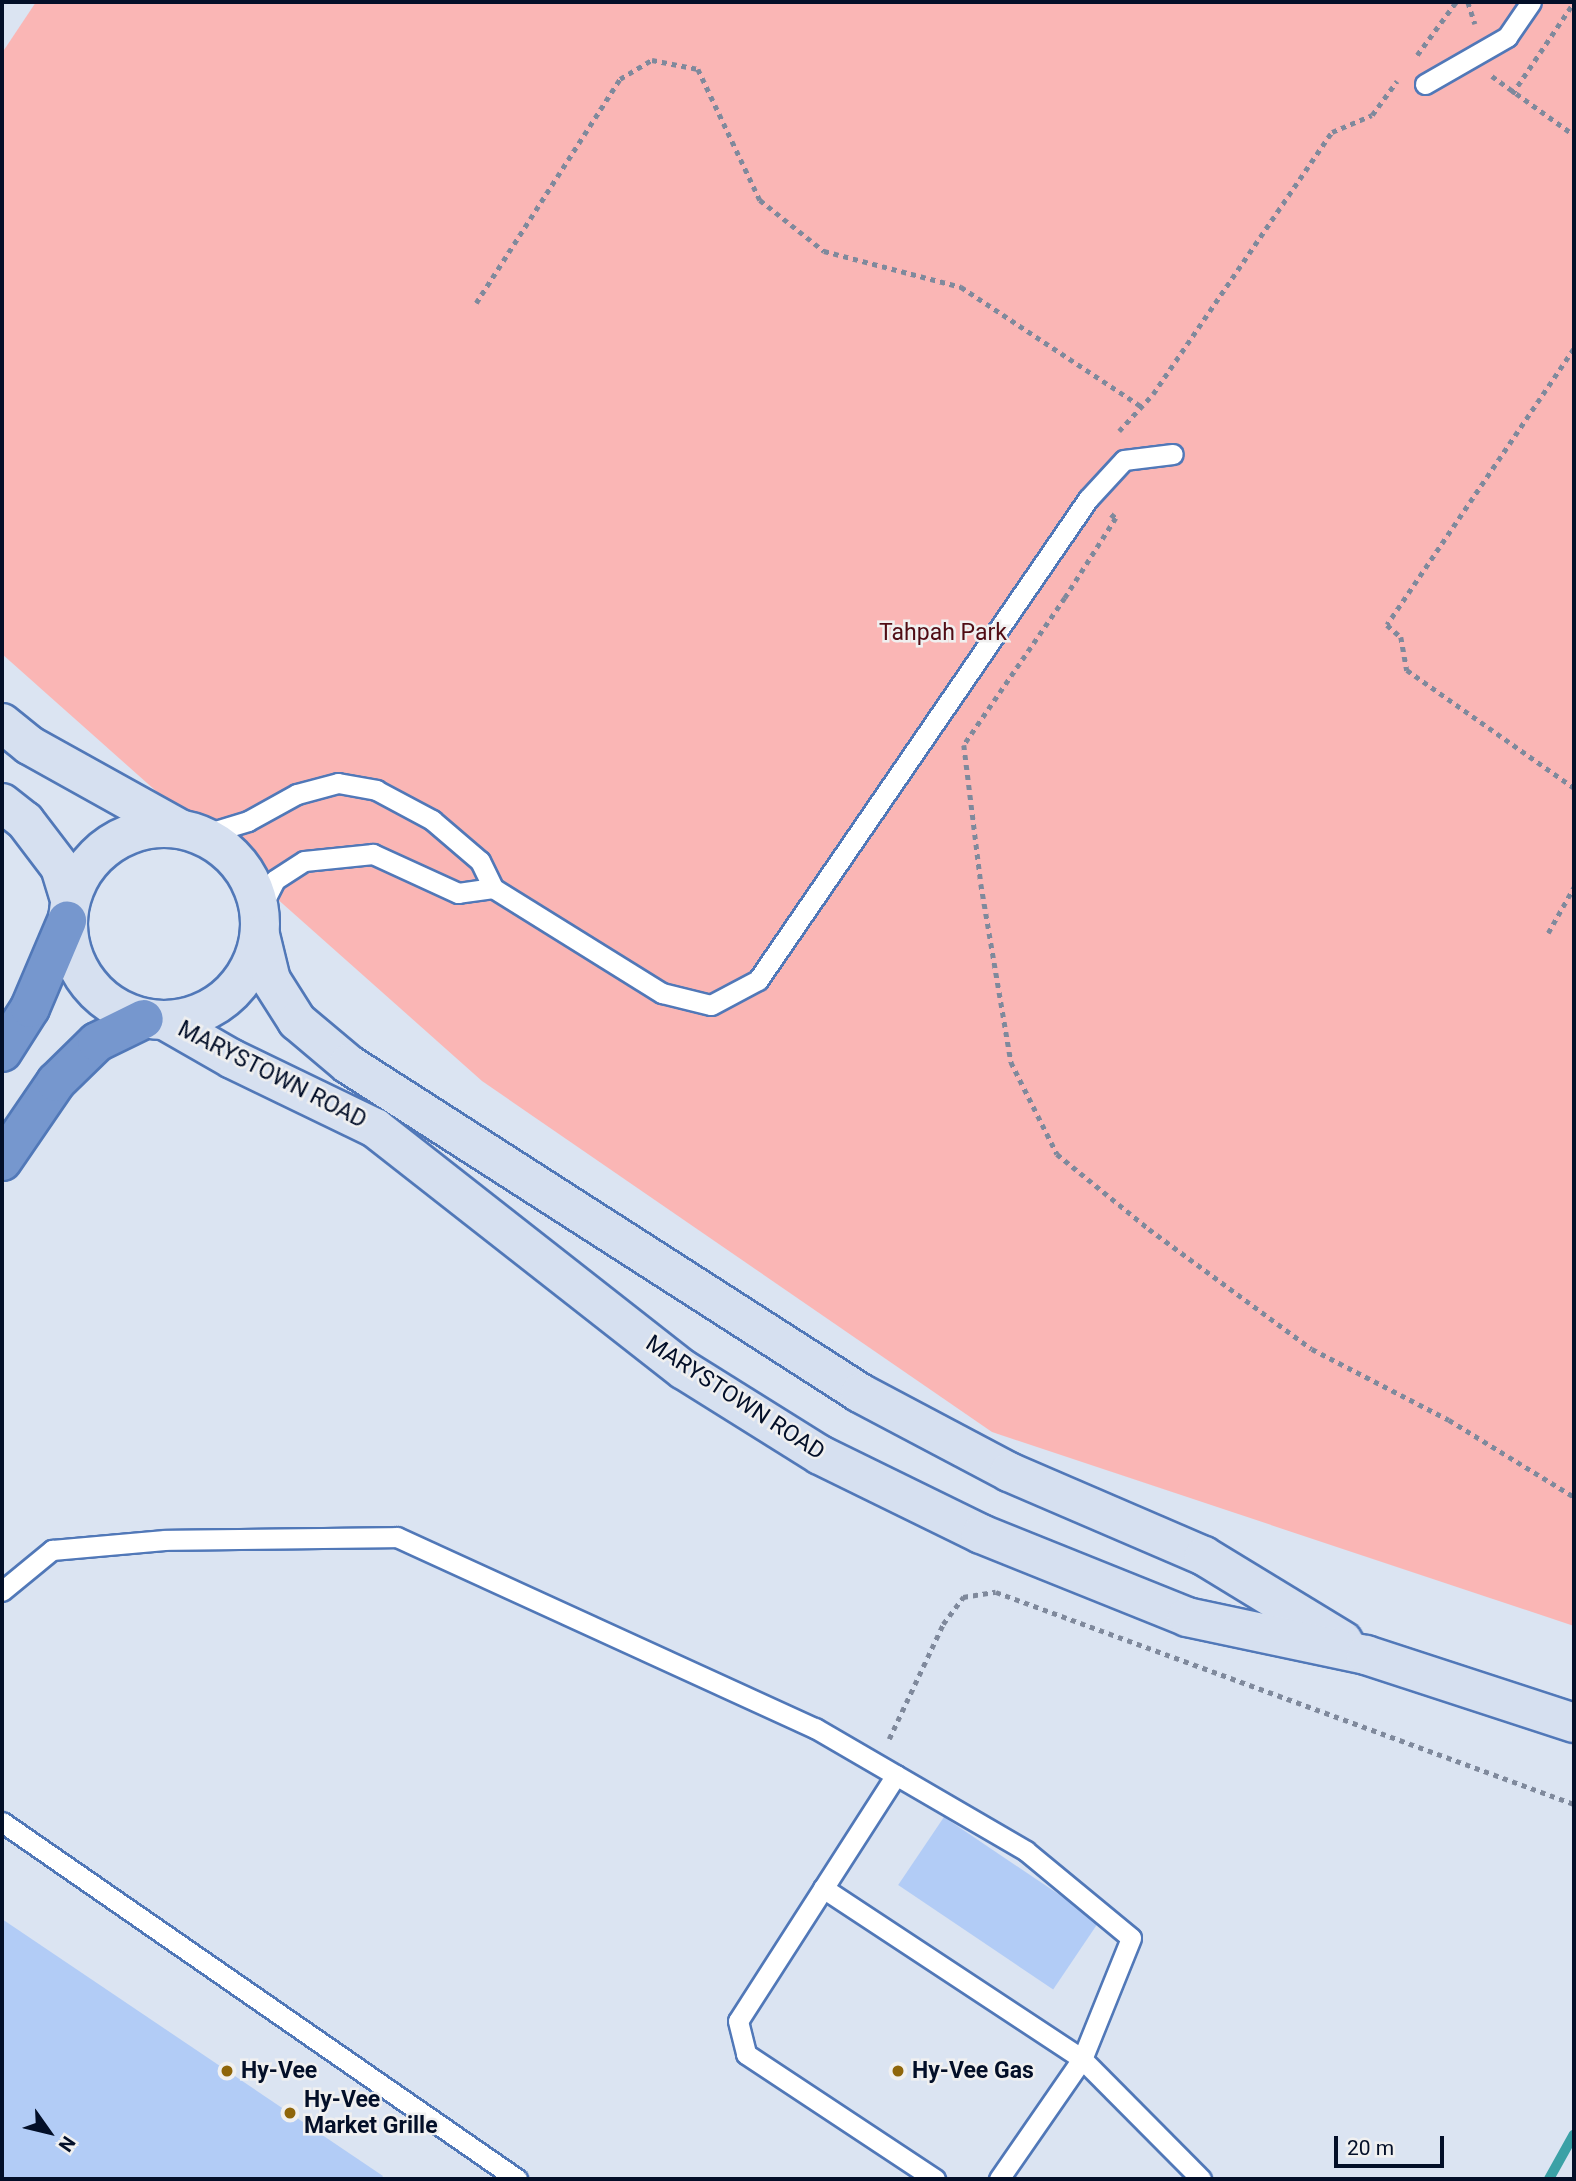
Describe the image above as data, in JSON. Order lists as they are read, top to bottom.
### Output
{
  "streets": {
    "main road": ["MARYSTOWN ROAD"]
  },
  "parks": ["Tahpah Park"],
  "places": ["Hy-Vee", "Hy-Vee Gas", "Hy-Vee Market Grille"],
  "scale_bar": "20 m",
  "north": "bottom right"
}
